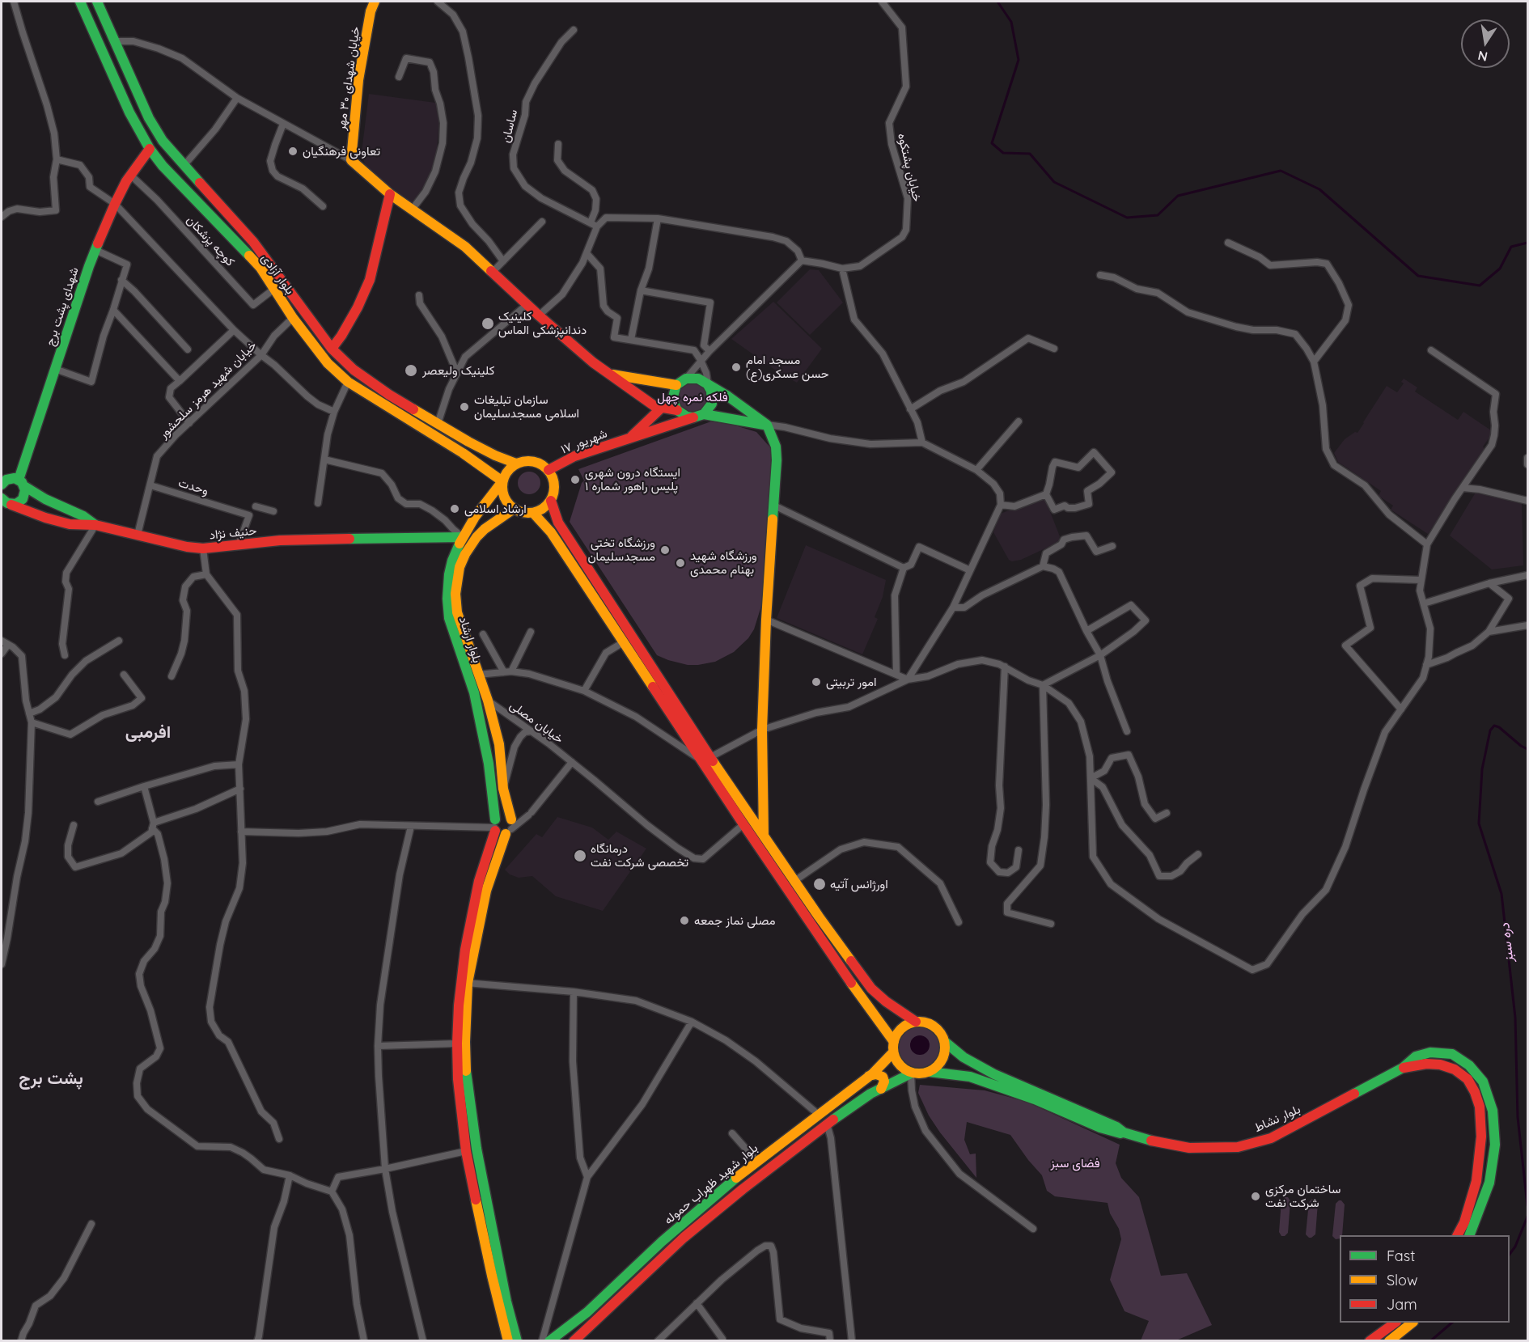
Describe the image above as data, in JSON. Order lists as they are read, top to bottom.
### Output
{
  "streets": {
    "main road": [
      "خیابان شهدای ۳۰ مهر",
      "بلوار آزادی",
      "شهدای پشت برج",
      "۱۷ شهریور",
      "حنیف نژاد",
      "بلوار ارشاد",
      "بلوار نشاط",
      "بلوار شهید ظهراب حموله"
    ],
    "street": [
      "ساسان",
      "خیابان پشتکوه",
      "کوچه پزشکان",
      "خیابان شهید هرمز سلحشور",
      "وحدت",
      "خیابان مصلی"
    ]
  },
  "crossings": [
    ["کوچه پزشکان", "بلوار آزادی"],
    ["کوچه پزشکان", "شهدای پشت برج"],
    ["بلوار آزادی", "شهدای پشت برج"],
    ["بلوار آزادی", "خیابان شهید هرمز سلحشور"],
    ["بلوار آزادی", "۱۷ شهریور"],
    ["بلوار آزادی", "بلوار ارشاد"],
    ["شهدای پشت برج", "حنیف نژاد"],
    ["خیابان شهید هرمز سلحشور", "وحدت"],
    ["۱۷ شهریور", "بلوار ارشاد"],
    ["وحدت", "حنیف نژاد"],
    ["حنیف نژاد", "بلوار ارشاد"],
    ["بلوار ارشاد", "خیابان مصلی"],
    ["بلوار نشاط", "بلوار شهید ظهراب حموله"]
  ],
  "districts": ["افرمبی", "پشت برج"],
  "water": ["دره سبز"],
  "parks": ["فلکه نمره چهل", "فضای سبز"],
  "places": [
    "تعاونی فرهنگیان",
    "کلینیک دندانپزشکی الماس",
    "مسجد امام حسن عسکری(ع)",
    "کلینیک ولیعصر",
    "سازمان تبلیغات اسلامی مسجدسلیمان",
    "ایستگاه درون شهری پلیس راهور شماره ۱",
    "ارشاد اسلامی",
    "ورزشگاه تختی مسجدسلیمان",
    "ورزشگاه شهید بهنام محمدی",
    "امور تربیتی",
    "درمانگاه تخصصی شرکت نفت",
    "اورژانس آتیه",
    "مصلی نماز جمعه",
    "ساختمان مرکزی شرکت نفت"
  ],
  "legend": ["Fast", "Slow", "Jam"],
  "north": "bottom"
}
